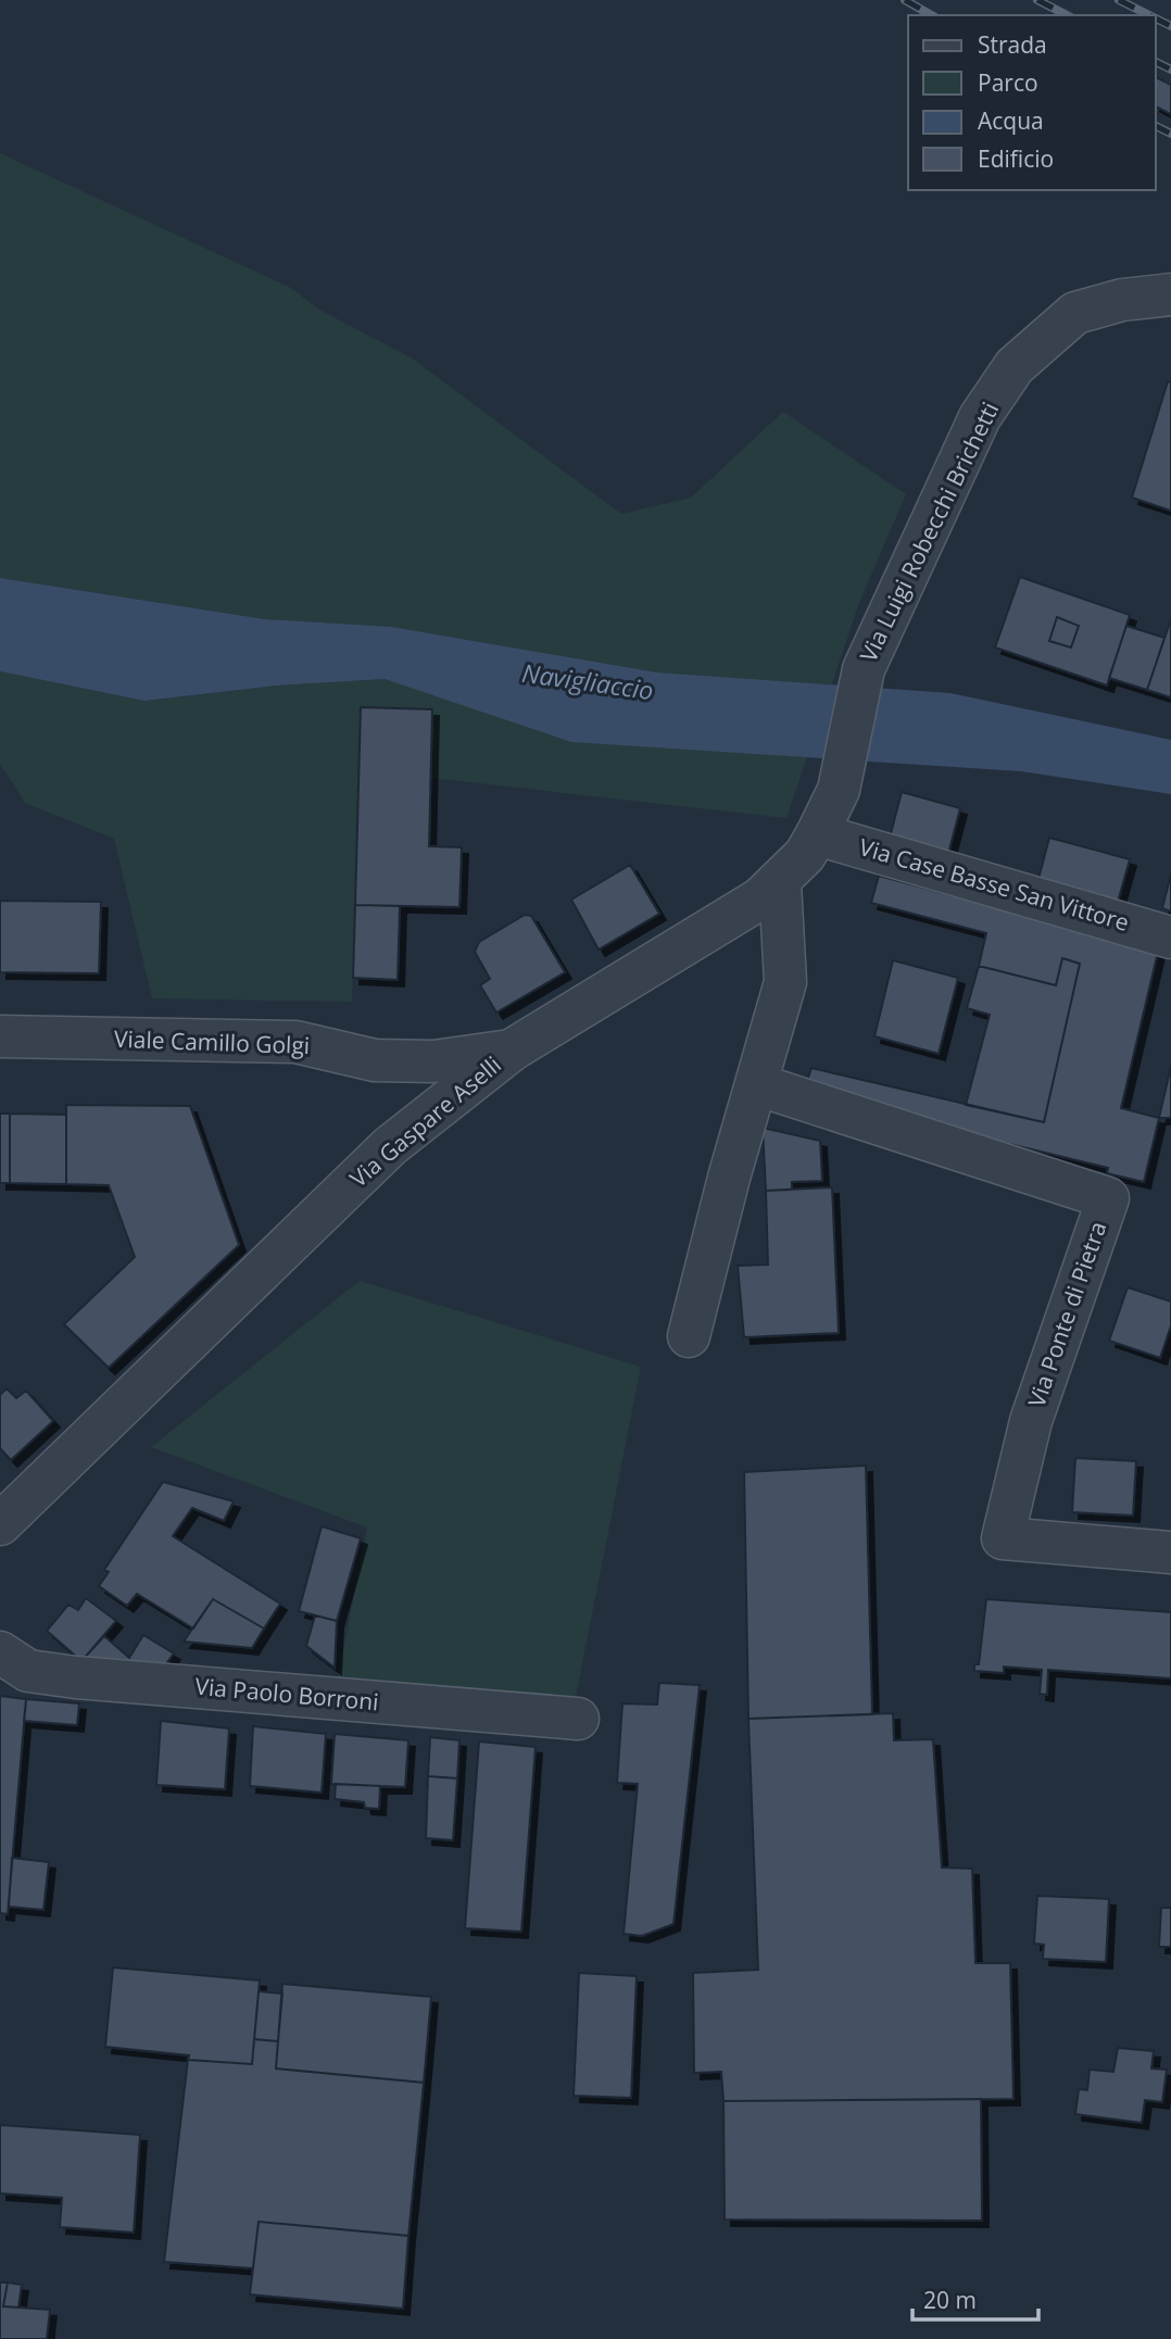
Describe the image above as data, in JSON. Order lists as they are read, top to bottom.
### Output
{
  "streets": {
    "street": [
      "Via Luigi Robecchi Brichetti",
      "Via Case Basse San Vittore",
      "Viale Camillo Golgi",
      "Via Gaspare Aselli",
      "Via Ponte di Pietra",
      "Via Paolo Borroni"
    ]
  },
  "crossings": [
    ["Via Luigi Robecchi Brichetti", "Via Gaspare Aselli"],
    ["Via Case Basse San Vittore", "Via Gaspare Aselli"],
    ["Viale Camillo Golgi", "Via Gaspare Aselli"]
  ],
  "water": ["Navigliaccio"],
  "legend": [
    "Strada",
    "Parco",
    "Acqua",
    "Edificio"
  ],
  "scale_bar": "20 m"
}
